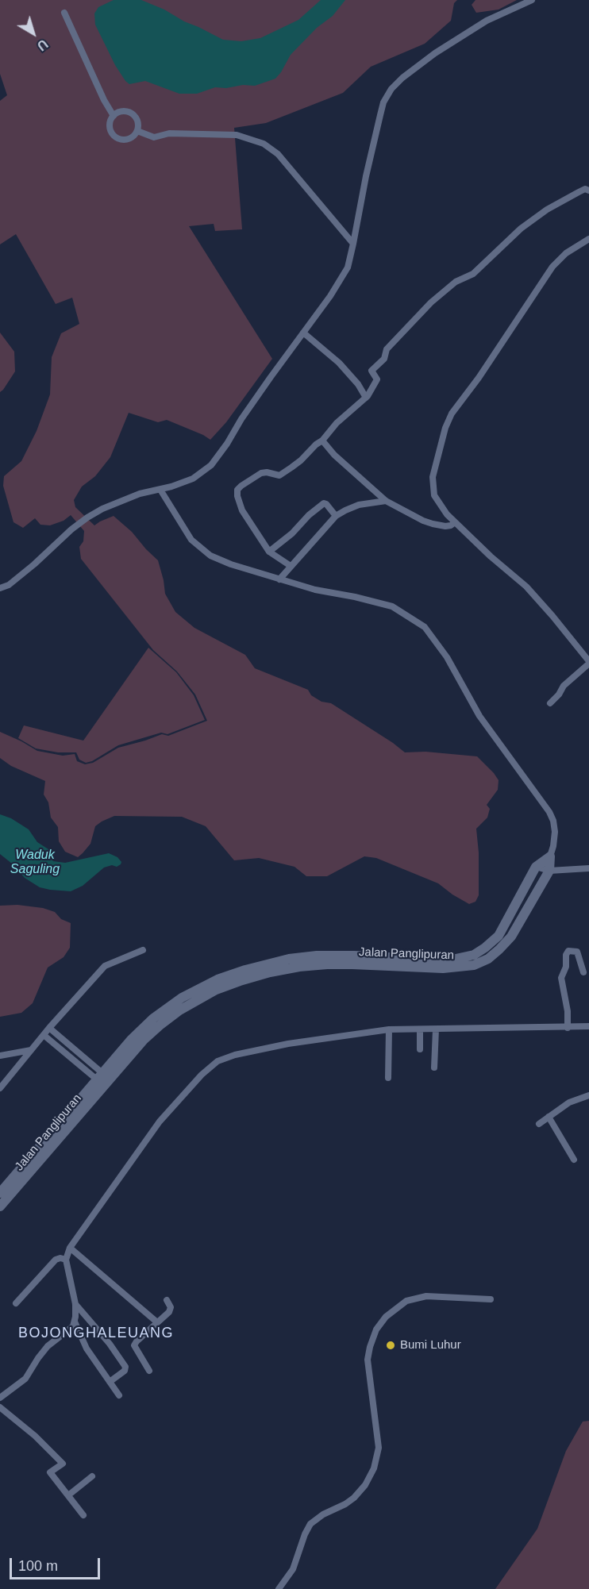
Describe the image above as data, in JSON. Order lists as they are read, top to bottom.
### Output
{
  "streets": {
    "main road": ["Jalan Panglipuran"]
  },
  "districts": ["BOJONGHALEUANG"],
  "water": ["Waduk Saguling"],
  "places": ["Bumi Luhur"],
  "scale_bar": "100 m",
  "north": "bottom right"
}
